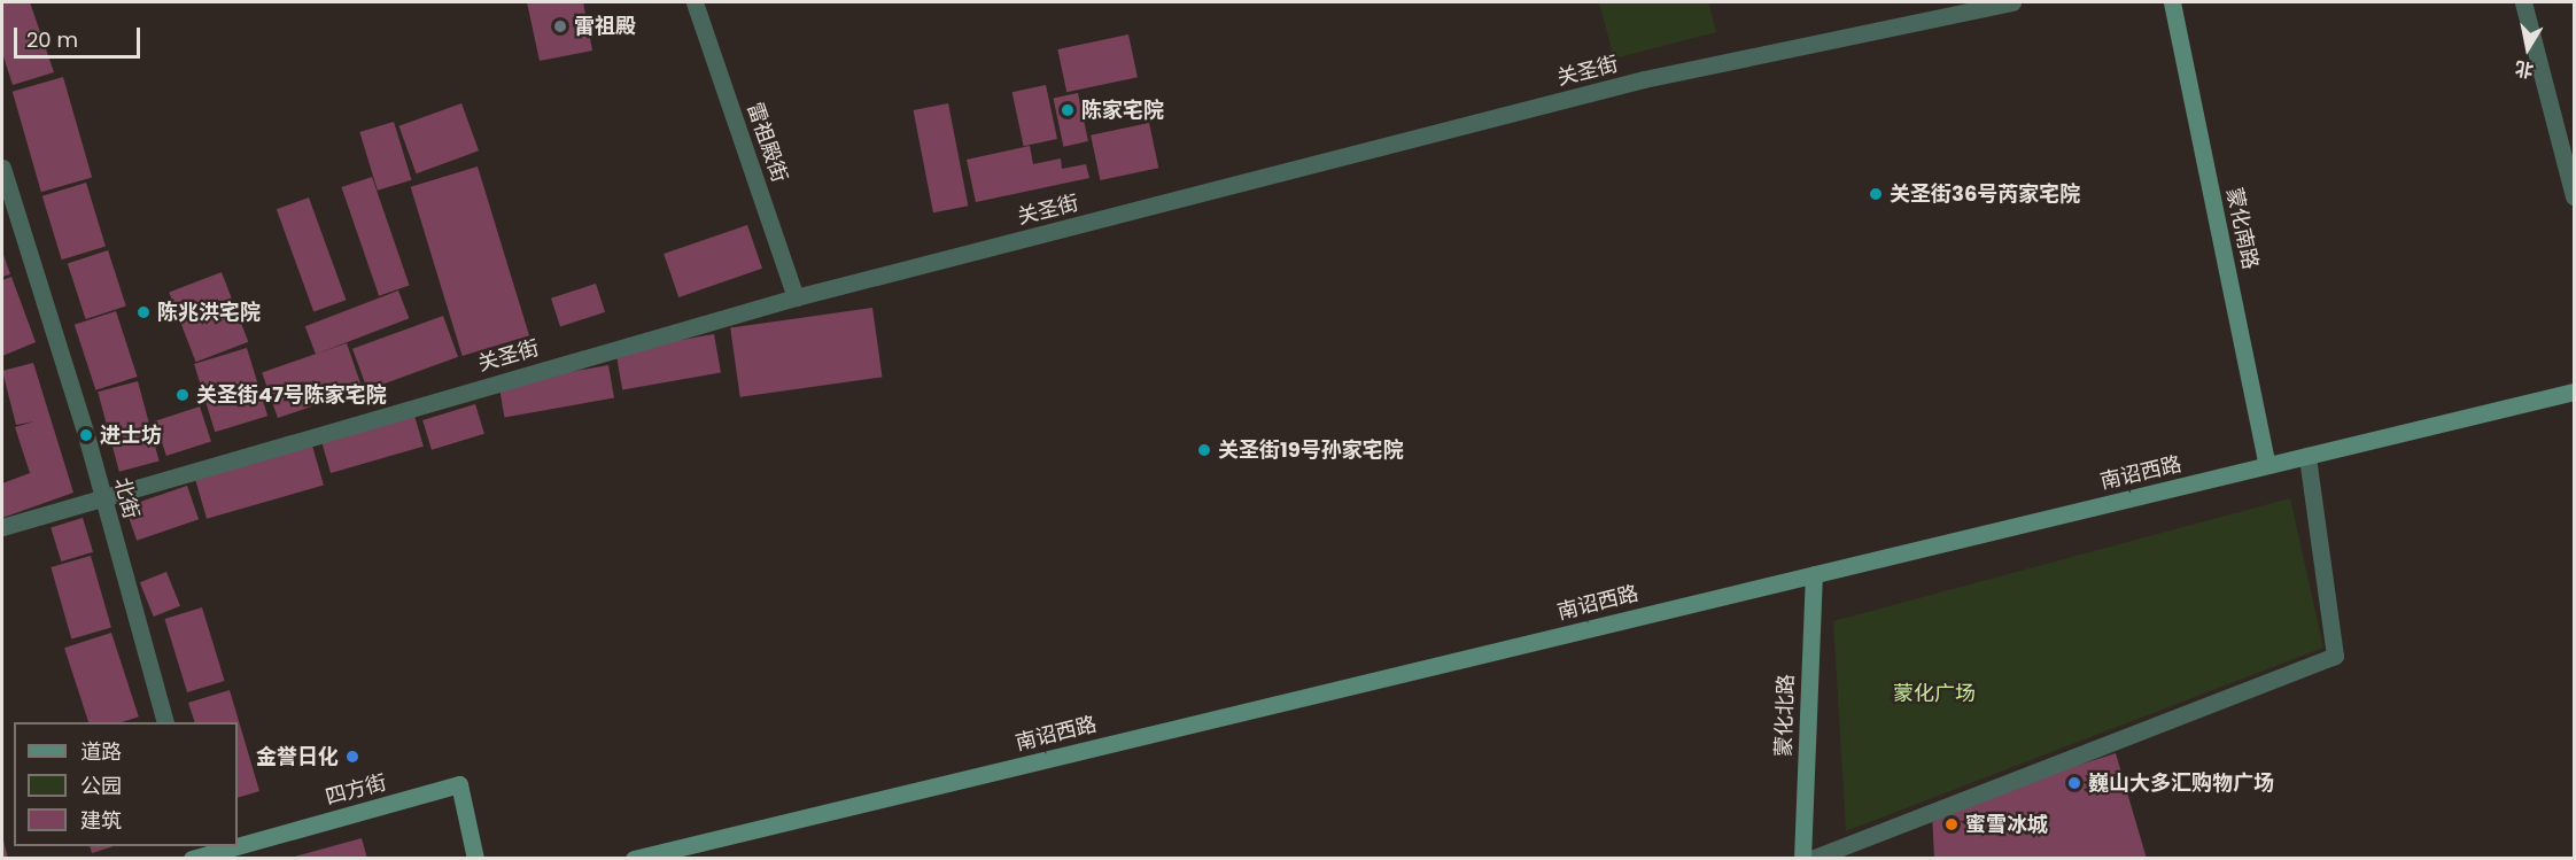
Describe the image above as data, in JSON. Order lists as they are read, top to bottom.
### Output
{
  "streets": {
    "main road": [
      "蒙化南路",
      "南诏西路",
      "蒙化北路",
      "四方街"
    ],
    "street": ["关圣街", "雷祖殿街", "北街"]
  },
  "crossings": [
    ["关圣街", "雷祖殿街"],
    ["关圣街", "北街"],
    ["蒙化南路", "南诏西路"],
    ["南诏西路", "蒙化北路"]
  ],
  "parks": ["蒙化广场"],
  "places": [
    "雷祖殿",
    "陈家宅院",
    "关圣街36号芮家宅院",
    "陈兆洪宅院",
    "关圣街47号陈家宅院",
    "进士坊",
    "关圣街19号孙家宅院",
    "金誉日化",
    "巍山大多汇购物广场",
    "蜜雪冰城"
  ],
  "legend": ["道路", "公园", "建筑"],
  "scale_bar": "20 m",
  "north": "bottom"
}
